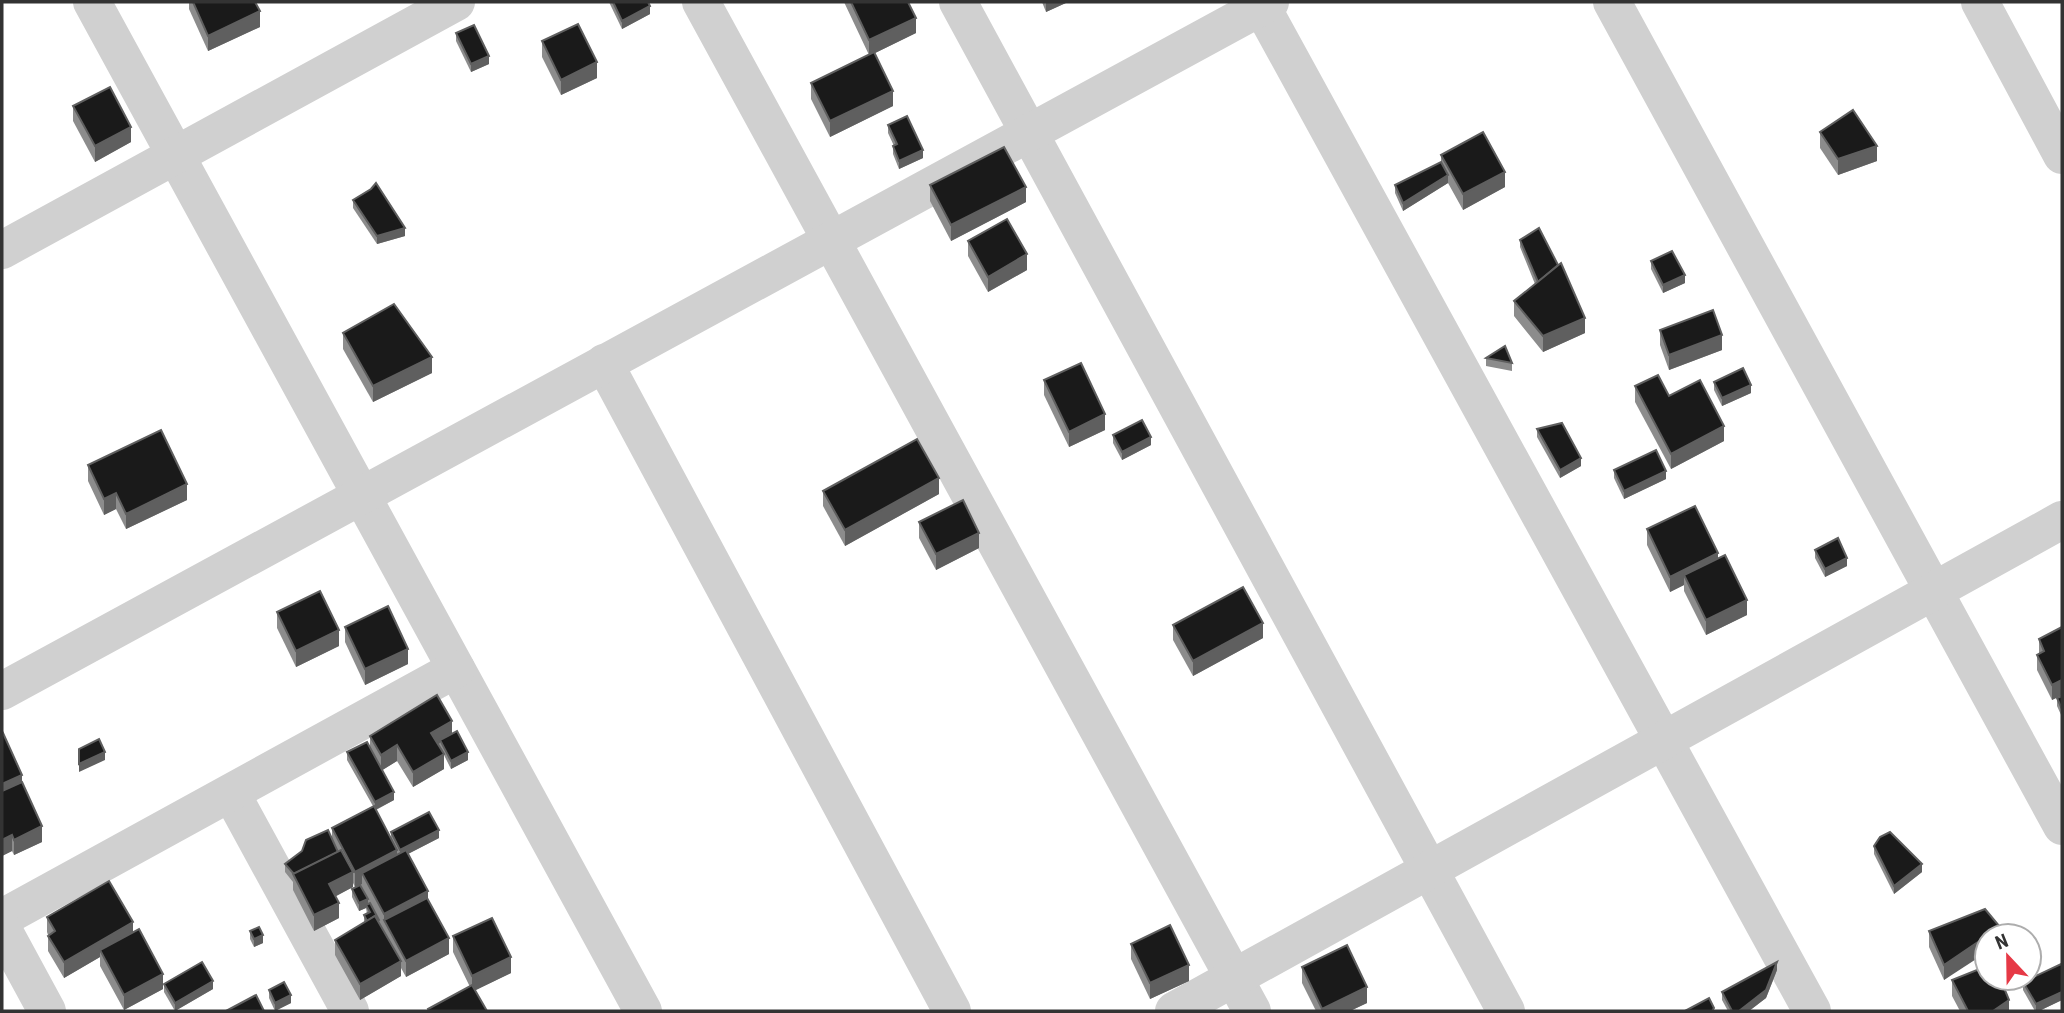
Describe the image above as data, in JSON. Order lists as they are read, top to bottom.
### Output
{
  "north": "top"
}
